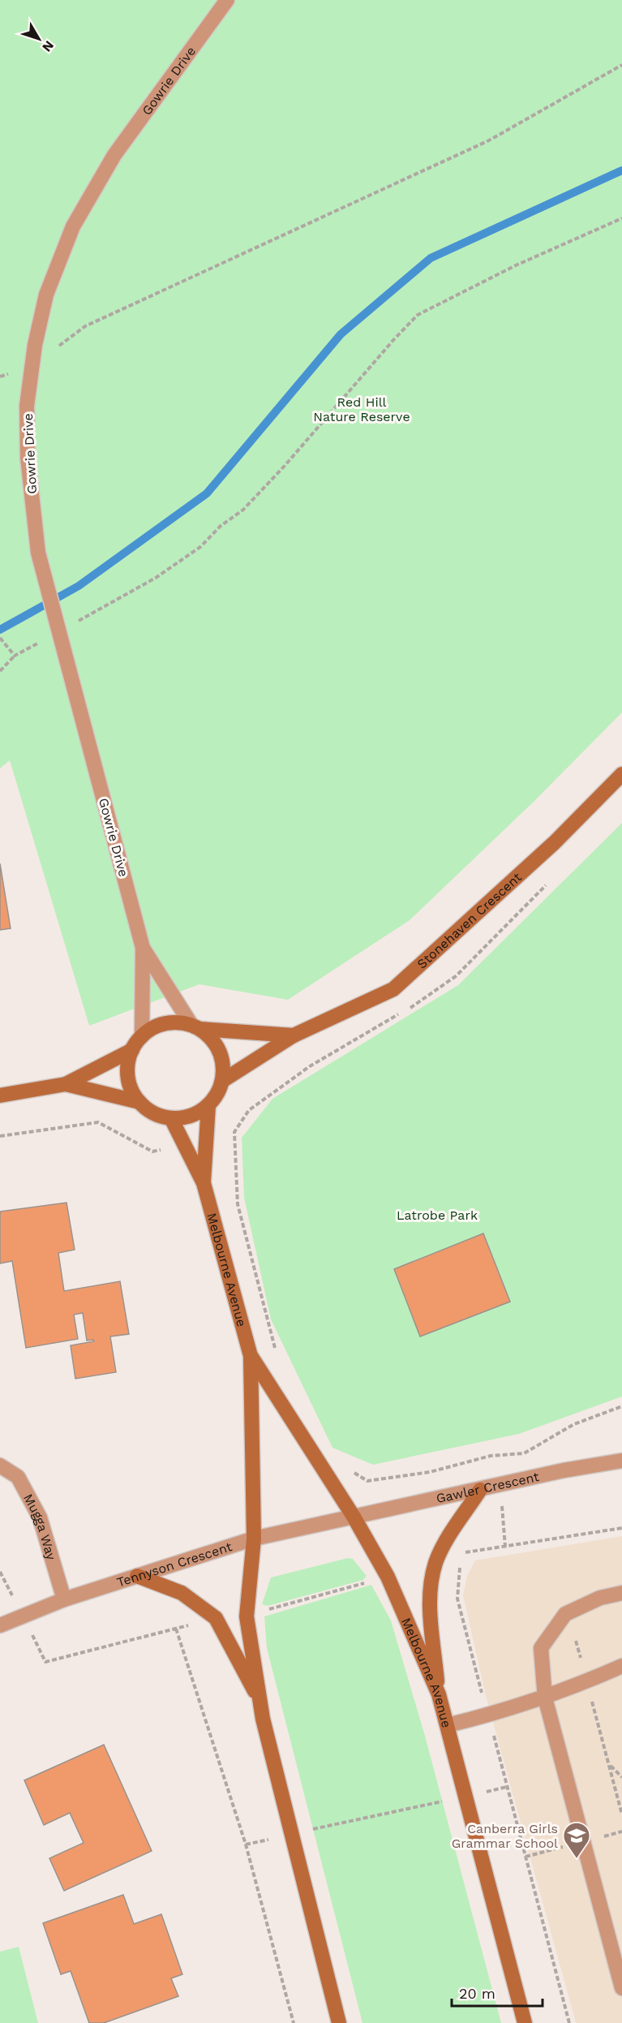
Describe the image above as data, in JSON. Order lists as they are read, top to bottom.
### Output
{
  "streets": {
    "main road": ["Stonehaven Crescent", "Melbourne Avenue"],
    "street": [
      "Gowrie Drive",
      "Gawler Crescent",
      "Mugga Way",
      "Tennyson Crescent"
    ]
  },
  "crossings": [
    ["Gowrie Drive", "Stonehaven Crescent"],
    ["Gowrie Drive", "Melbourne Avenue"],
    ["Stonehaven Crescent", "Melbourne Avenue"],
    ["Melbourne Avenue", "Gawler Crescent"],
    ["Melbourne Avenue", "Tennyson Crescent"],
    ["Gawler Crescent", "Tennyson Crescent"],
    ["Mugga Way", "Tennyson Crescent"]
  ],
  "parks": ["Red Hill Nature Reserve", "Latrobe Park"],
  "places": {
    "school or university": ["Canberra Girls Grammar School"]
  },
  "scale_bar": "20 m",
  "north": "bottom right"
}
